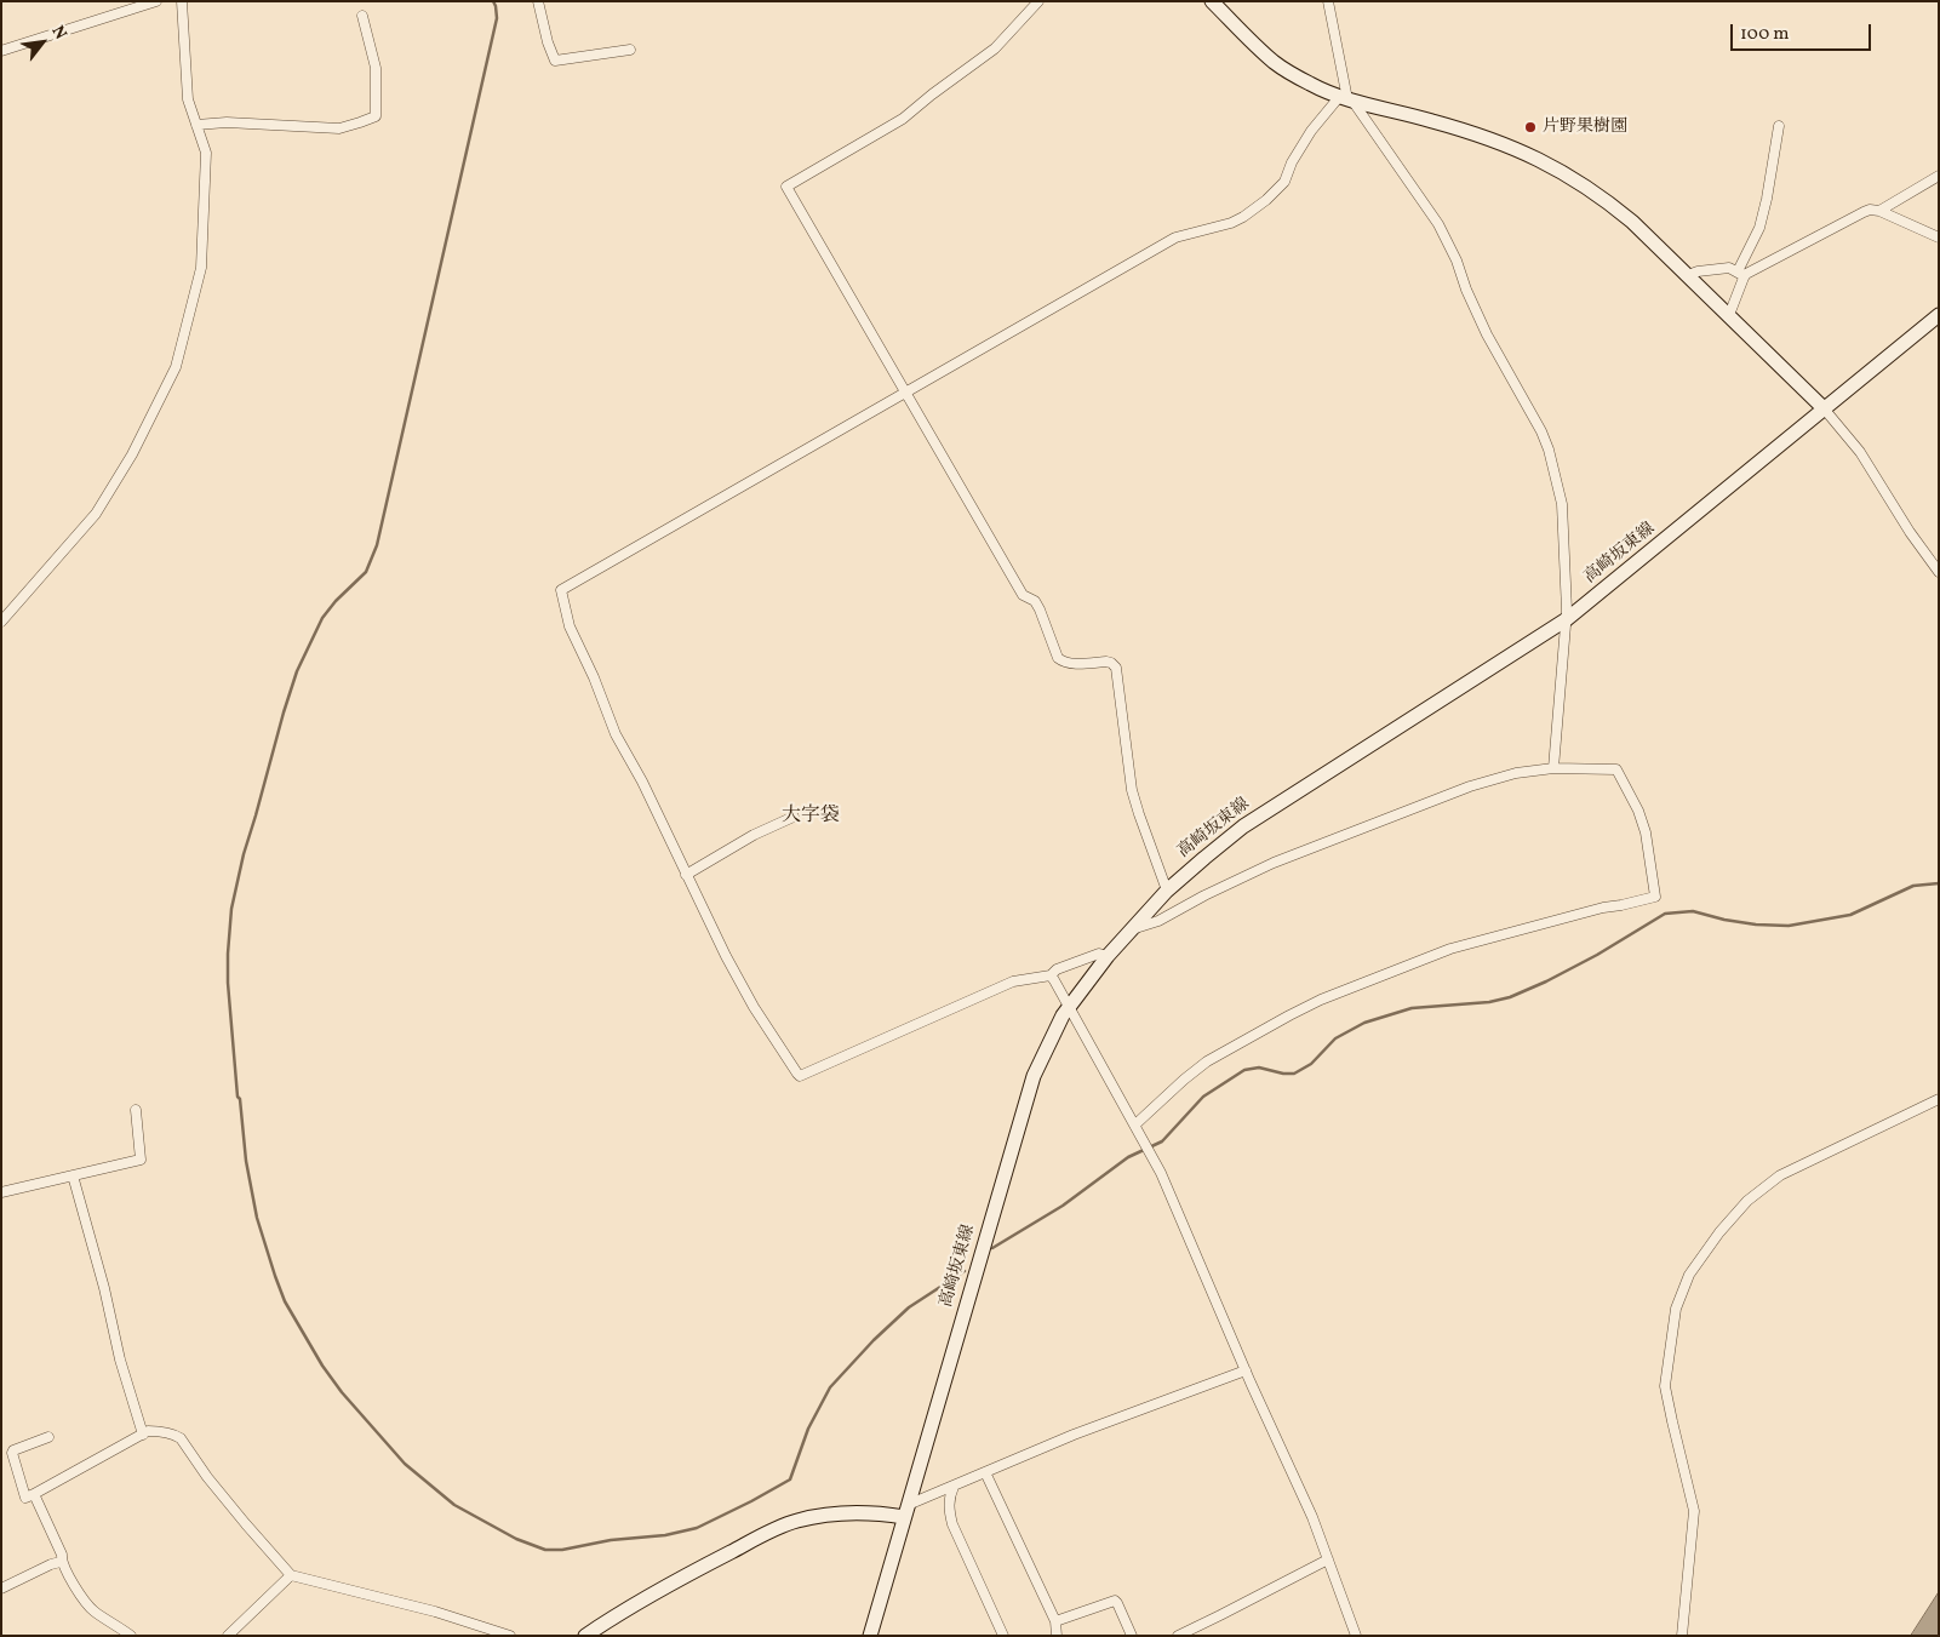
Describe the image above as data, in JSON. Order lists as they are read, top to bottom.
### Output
{
  "streets": {
    "main road": ["高崎坂東線"]
  },
  "districts": ["大字袋"],
  "places": ["片野果樹園"],
  "scale_bar": "100 m",
  "north": "top right"
}
